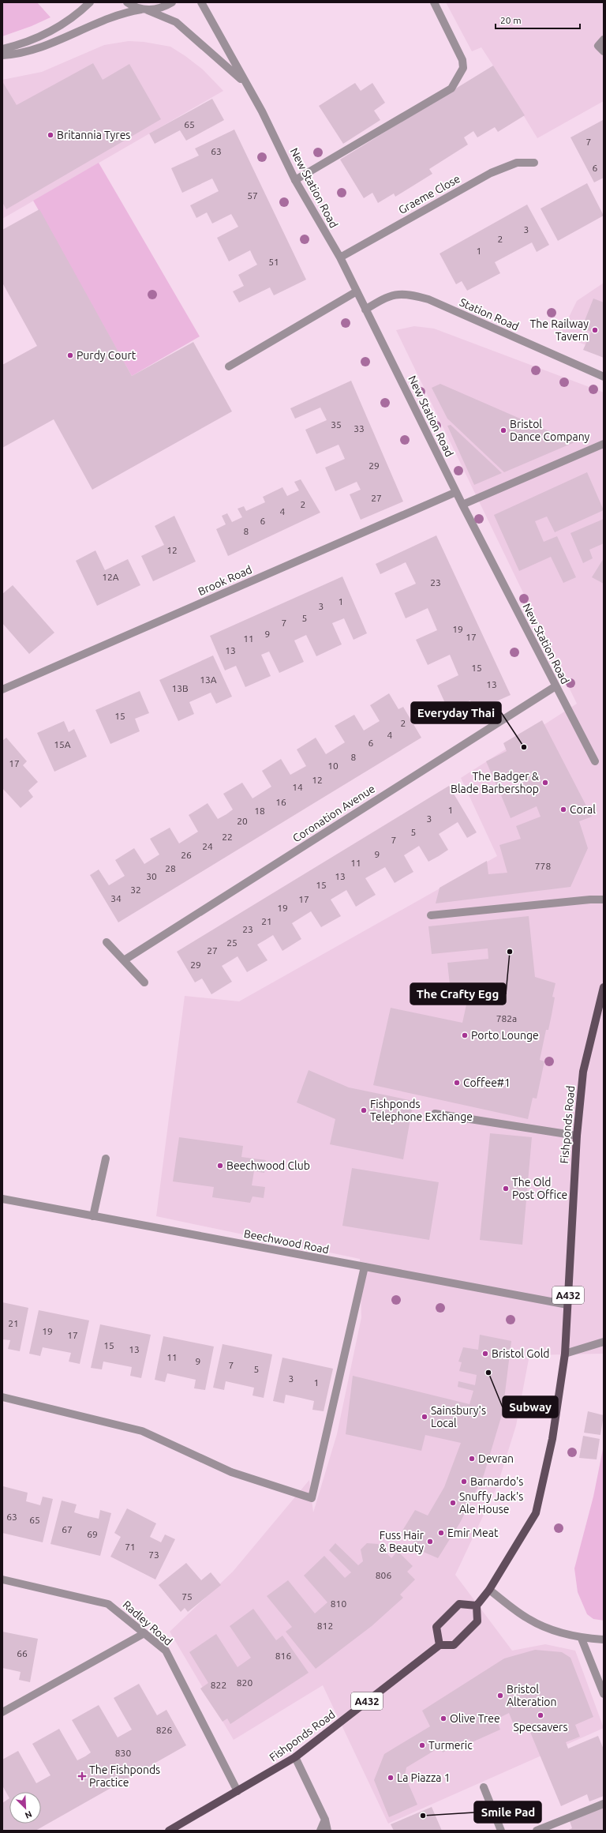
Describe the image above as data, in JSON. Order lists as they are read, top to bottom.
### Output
{
  "streets": {
    "main road": ["Fishponds Road", "A432"],
    "street": [
      "New Station Road",
      "Graeme Close",
      "Station Road",
      "Brook Road",
      "Coronation Avenue",
      "Beechwood Road",
      "Radley Road"
    ]
  },
  "crossings": [
    ["New Station Road", "Graeme Close"],
    ["New Station Road", "Station Road"],
    ["New Station Road", "Brook Road"],
    ["New Station Road", "Coronation Avenue"],
    ["Fishponds Road", "Beechwood Road"],
    ["Fishponds Road", "Radley Road"]
  ],
  "places": {
    "other": [
      "Britannia Tyres",
      "The Railway Tavern",
      "Purdy Court",
      "Bristol Dance Company",
      "Everyday Thai",
      "The Badger & Blade Barbershop",
      "Coral",
      "The Crafty Egg",
      "Porto Lounge",
      "Coffee#1",
      "Fishponds Telephone Exchange",
      "Beechwood Club",
      "The Old Post Office",
      "Bristol Gold",
      "Subway",
      "Sainsbury's Local",
      "Devran",
      "Barnardo's",
      "Snuffy Jack's Ale House",
      "Emir Meat",
      "Fuss Hair & Beauty",
      "Bristol Alteration",
      "Specsavers",
      "Olive Tree",
      "Turmeric",
      "La Piazza 1",
      "Smile Pad"
    ],
    "health": ["The Fishponds Practice"]
  },
  "house_numbers": [
    "65",
    "7",
    "63",
    "6",
    "57",
    "3",
    "2",
    "1",
    "51",
    "35",
    "33",
    "29",
    "27",
    "2",
    "4",
    "6",
    "8",
    "12",
    "12A",
    "23",
    "1",
    "3",
    "5",
    "7",
    "19",
    "9",
    "17",
    "11",
    "13",
    "15",
    "13A",
    "13",
    "13B",
    "15",
    "2",
    "4",
    "6",
    "15A",
    "8",
    "17",
    "10",
    "12",
    "14",
    "16",
    "1",
    "18",
    "3",
    "20",
    "5",
    "22",
    "7",
    "24",
    "9",
    "26",
    "11",
    "778",
    "28",
    "30",
    "13",
    "15",
    "32",
    "34",
    "17",
    "19",
    "21",
    "23",
    "25",
    "27",
    "29",
    "782a",
    "21",
    "19",
    "17",
    "15",
    "13",
    "11",
    "9",
    "7",
    "5",
    "3",
    "1",
    "63",
    "65",
    "67",
    "69",
    "71",
    "73",
    "806",
    "75",
    "810",
    "812",
    "66",
    "816",
    "820",
    "822",
    "826",
    "830"
  ],
  "scale_bar": "20 m",
  "north": "bottom right"
}
